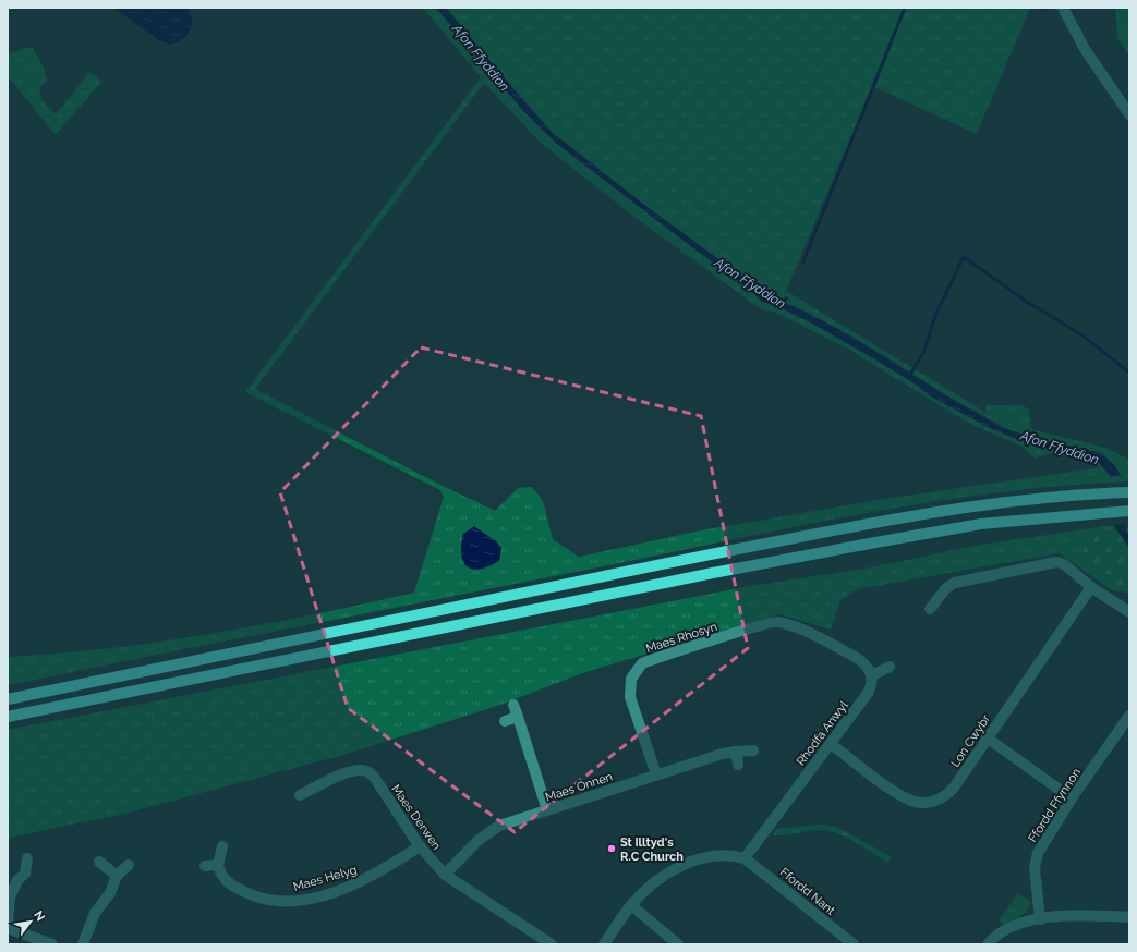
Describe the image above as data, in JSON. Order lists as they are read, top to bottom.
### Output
{
  "streets": {
    "street": [
      "Maes Rhosyn",
      "Rhodfa Anwyl",
      "Lon Cwybr",
      "Maes Onnen",
      "Ffordd Ffynnon",
      "Maes Derwen",
      "Maes Helyg",
      "Ffordd Nant"
    ]
  },
  "crossings": [
    ["Maes Rhosyn", "Rhodfa Anwyl"],
    ["Maes Rhosyn", "Maes Onnen"],
    ["Rhodfa Anwyl", "Lon Cwybr"],
    ["Rhodfa Anwyl", "Ffordd Nant"],
    ["Maes Onnen", "Maes Derwen"],
    ["Maes Derwen", "Maes Helyg"]
  ],
  "water": ["Afon Ffyddion"],
  "places": ["St Illtyd's R.C Church"],
  "north": "top right"
}
